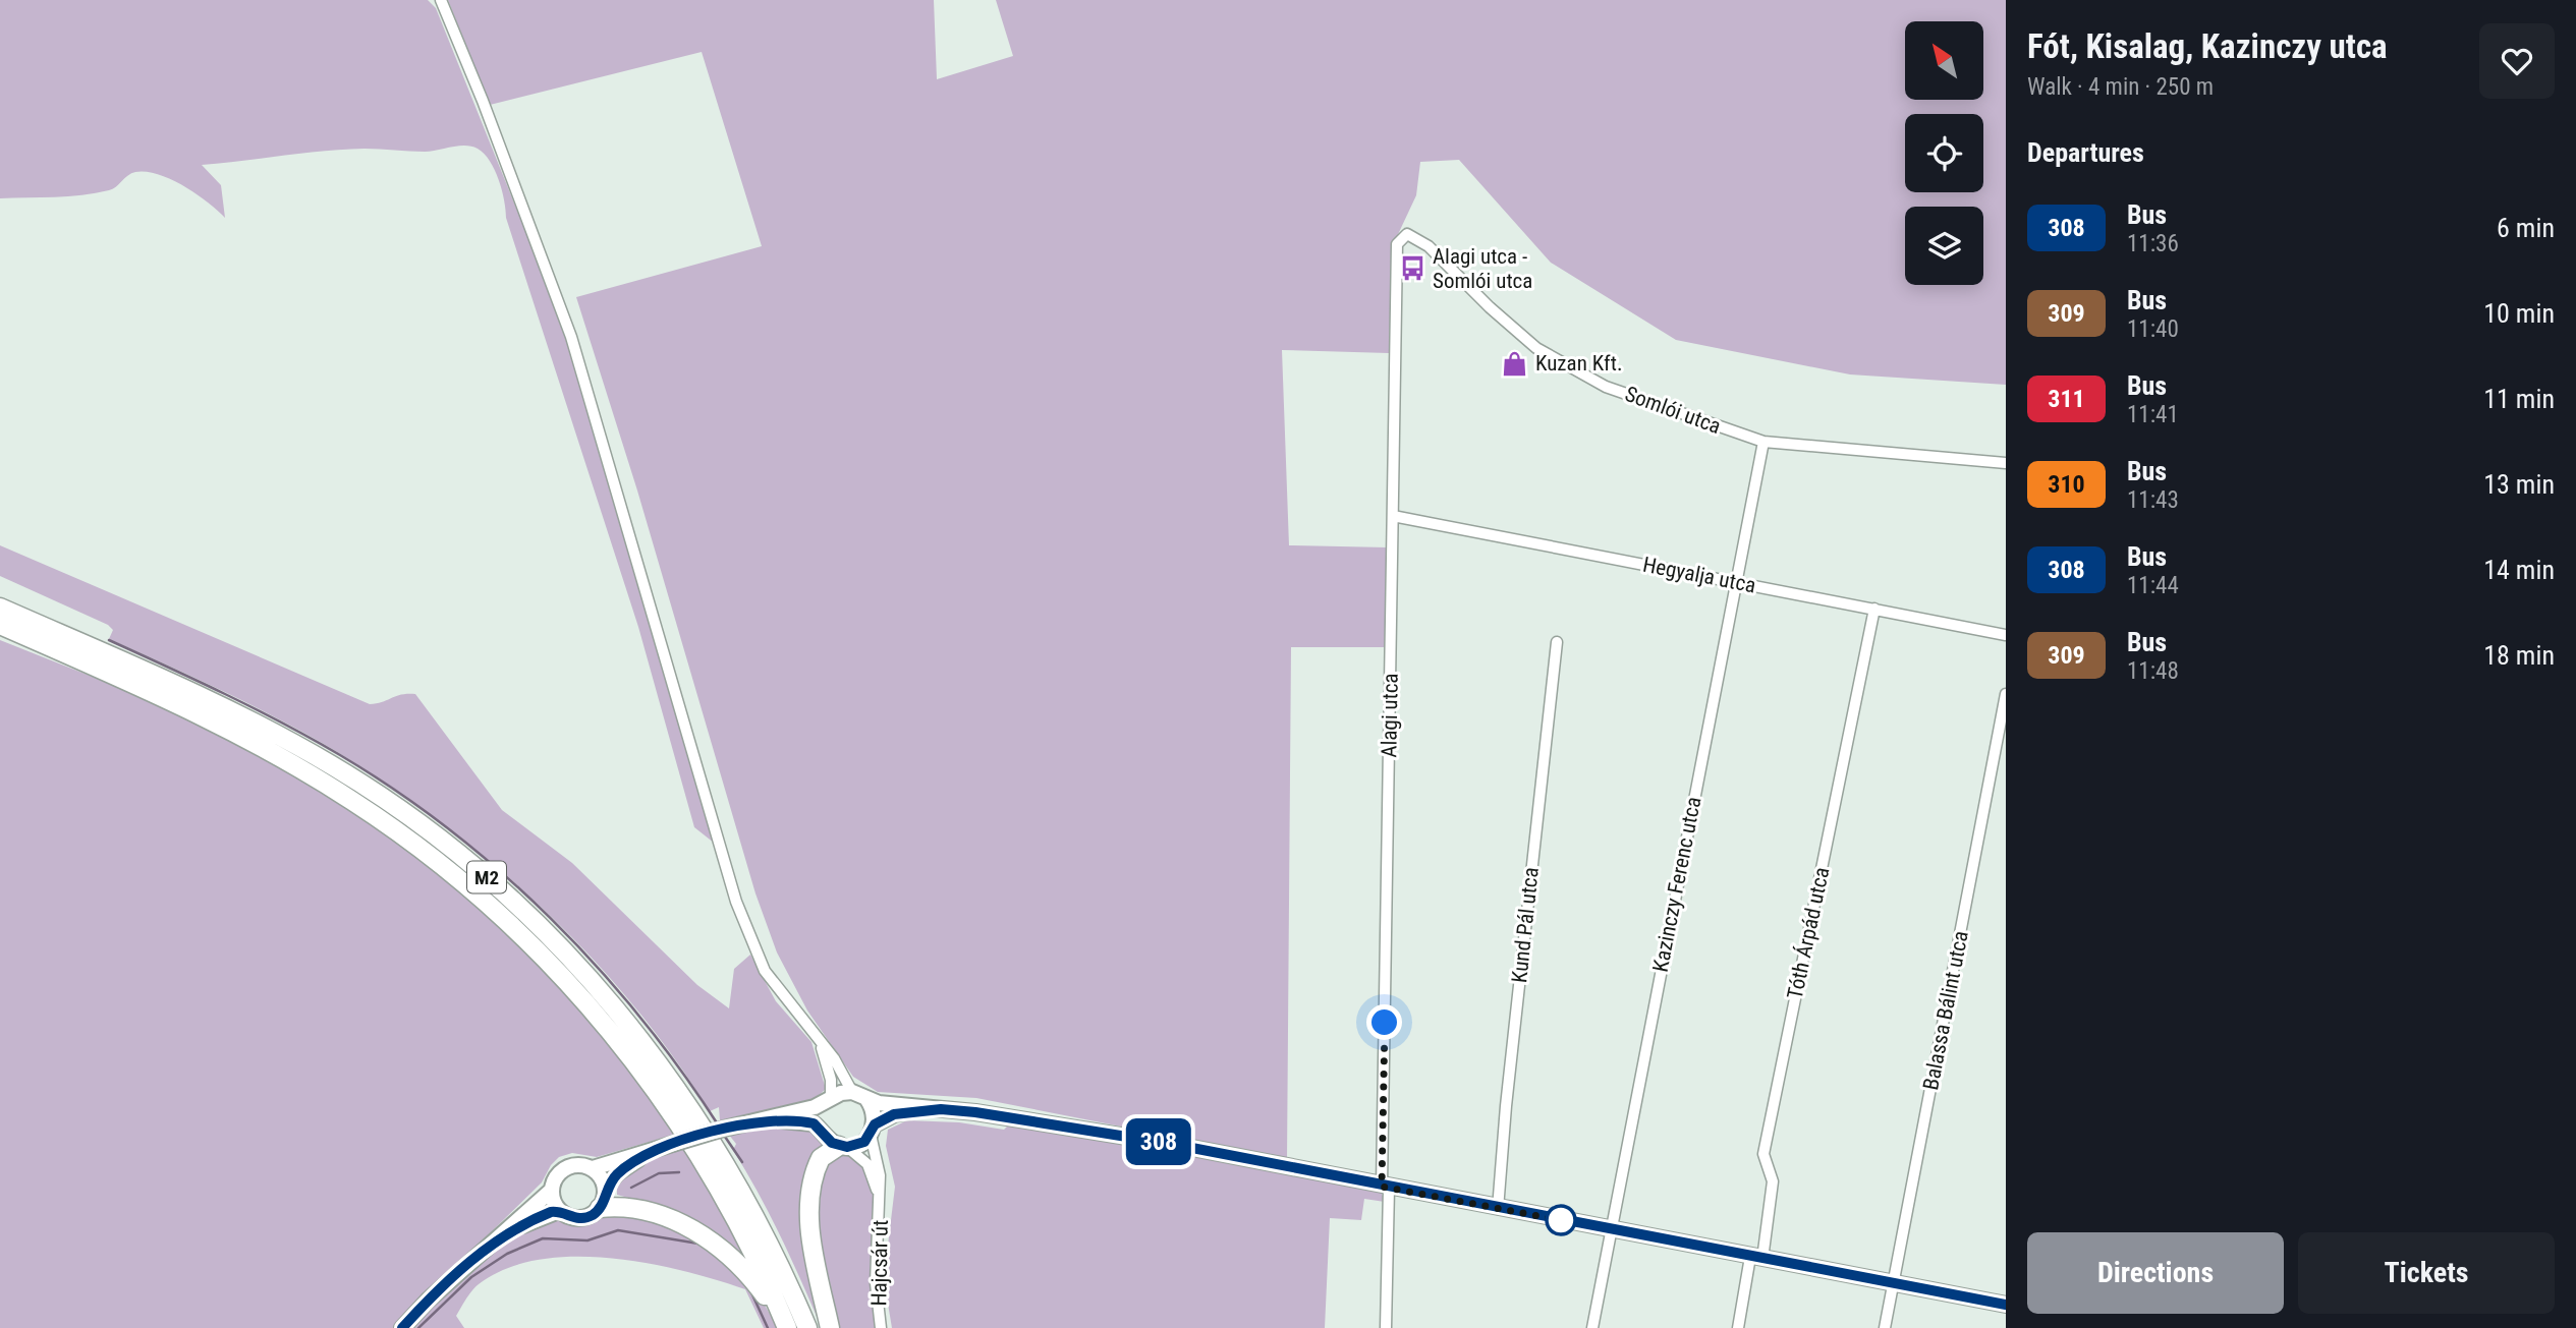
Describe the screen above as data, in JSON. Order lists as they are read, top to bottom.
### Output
{
  "streets": {
    "highway": ["M2"],
    "street": [
      "Somlói utca",
      "Hegyalja utca",
      "Alagi utca",
      "Kazinczy Ferenc utca",
      "Kund Pál utca",
      "Tóth Árpád utca",
      "Balassa Bálint utca",
      "Hajcsár út"
    ]
  },
  "crossings": [
    ["Somlói utca", "Alagi utca"],
    ["Somlói utca", "Kazinczy Ferenc utca"],
    ["Hegyalja utca", "Alagi utca"],
    ["Hegyalja utca", "Kazinczy Ferenc utca"],
    ["Hegyalja utca", "Tóth Árpád utca"]
  ],
  "places": {
    "bus stop": ["Alagi utca - Somlói utca"],
    "shop": ["Kuzan Kft."]
  },
  "lines": ["bus line 308"],
  "north": "top left",
  "page": {
    "on_map": "308",
    "heading": [
      ["Fót, Kisalag, Kazinczy utca", "Walk · 4 min · 250 m"],
      "Departures"
    ],
    "list": [
      {
        "mark": "308",
        "name": "Bus",
        "note": "11:36",
        "value": "6 min"
      },
      {
        "mark": "309",
        "name": "Bus",
        "note": "11:40",
        "value": "10 min"
      },
      {
        "mark": "311",
        "name": "Bus",
        "note": "11:41",
        "value": "11 min"
      },
      {
        "mark": "310",
        "name": "Bus",
        "note": "11:43",
        "value": "13 min"
      },
      {
        "mark": "308",
        "name": "Bus",
        "note": "11:44",
        "value": "14 min"
      },
      {
        "mark": "309",
        "name": "Bus",
        "note": "11:48",
        "value": "18 min"
      }
    ],
    "buttons": ["Directions", "Tickets"]
  }
}
